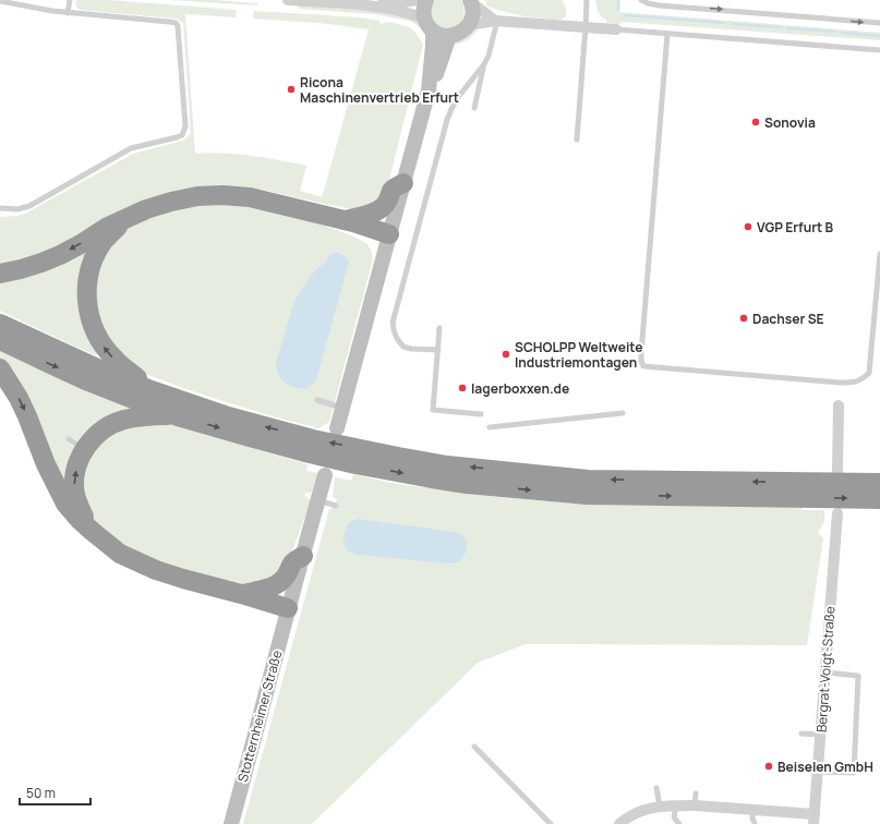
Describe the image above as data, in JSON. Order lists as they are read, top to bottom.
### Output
{
  "streets": {
    "main road": ["Stotternheimer Straße"],
    "street": ["Bergrat-Voigt-Straße"]
  },
  "places": [
    "Ricona Maschinenvertrieb Erfurt",
    "Sonovia",
    "VGP Erfurt B",
    "Dachser SE",
    "SCHOLPP Weltweite Industriemontagen",
    "lagerboxxen.de",
    "Beiselen GmbH"
  ],
  "scale_bar": "50 m"
}
